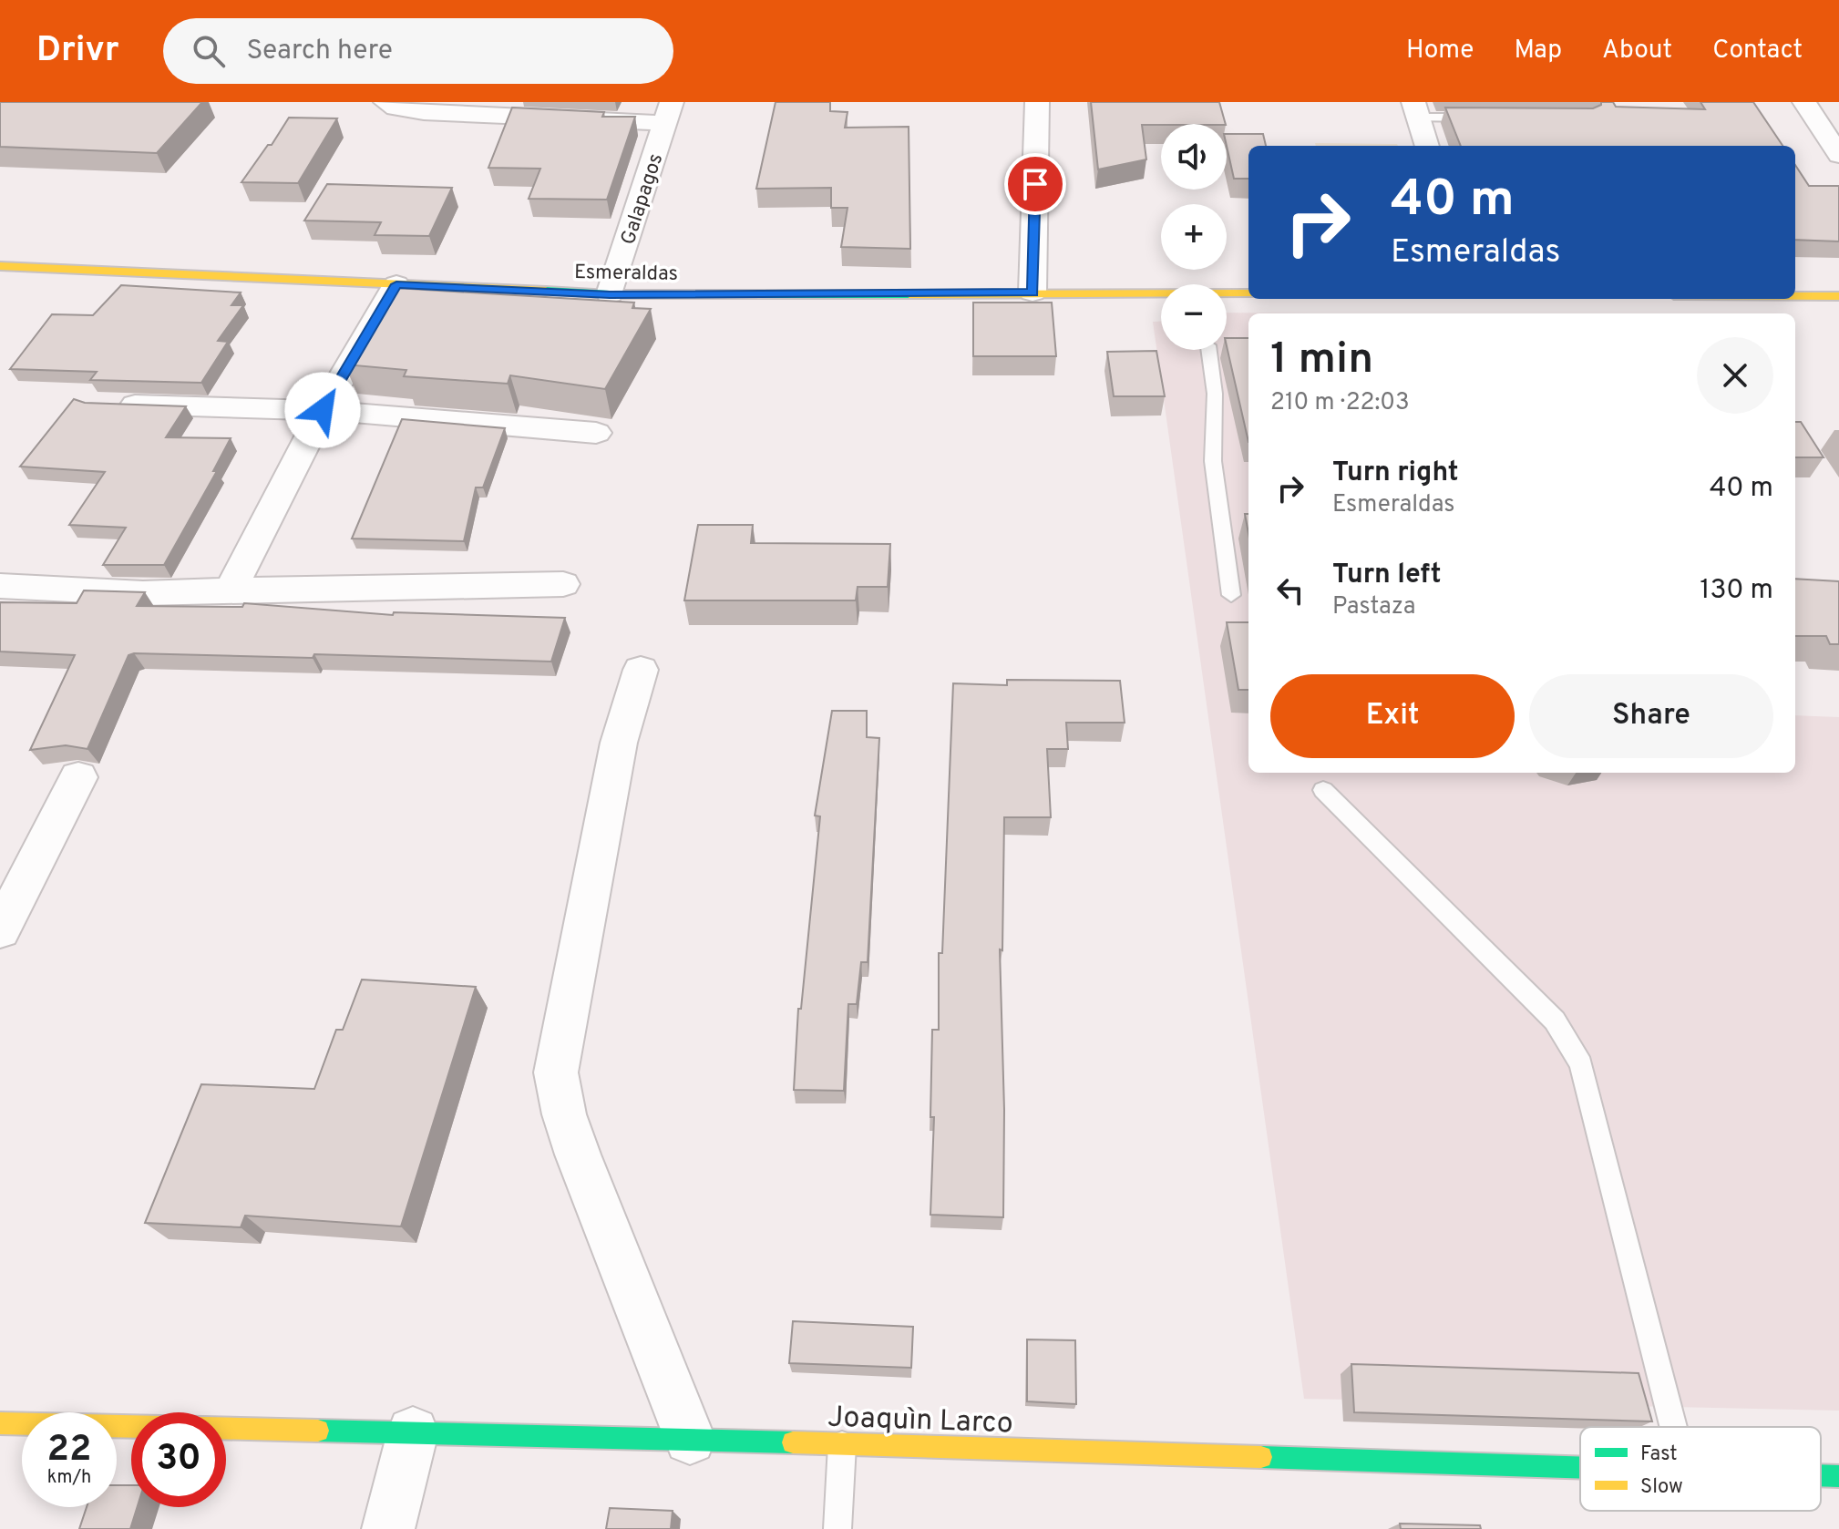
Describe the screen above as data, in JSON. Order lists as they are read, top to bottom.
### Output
{
  "streets": {
    "street": ["Galapagos", "Esmeraldas", "Joaquìn Larco"]
  },
  "crossings": [
    ["Galapagos", "Esmeraldas"]
  ],
  "legend": ["Fast", "Slow"],
  "page": {
    "header": "Drivr",
    "search": "Search here",
    "nav": [
      "Home",
      "Map",
      "About",
      "Contact"
    ],
    "map_buttons": ["+", "−"],
    "turn": ["40 m", "Esmeraldas"],
    "heading": ["1 min", "210 m · 22:03"],
    "list": [
      {
        "name": "Turn right",
        "note": "Esmeraldas",
        "value": "40 m"
      },
      {
        "name": "Turn left",
        "note": "Pastaza",
        "value": "130 m"
      }
    ],
    "buttons": ["Exit", "Share"],
    "speed": "22 km/h",
    "limit": "30"
  }
}
